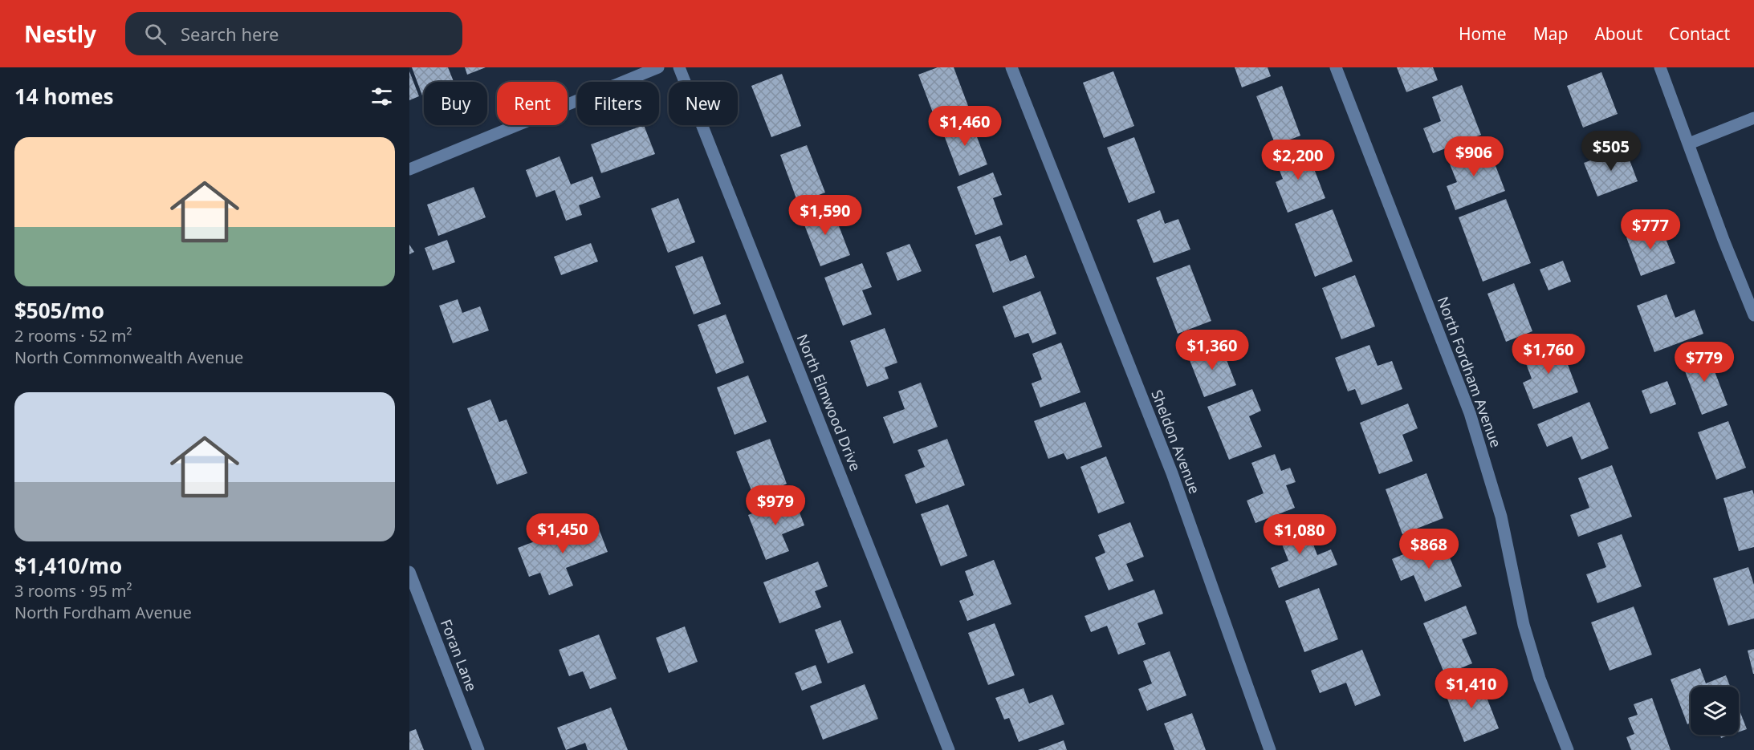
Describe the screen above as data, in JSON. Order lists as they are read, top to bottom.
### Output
{
  "streets": {
    "street": [
      "North Fordham Avenue",
      "North Elmwood Drive",
      "Sheldon Avenue",
      "Foran Lane"
    ]
  },
  "page": {
    "header": "Nestly",
    "search": "Search here",
    "nav": [
      "Home",
      "Map",
      "About",
      "Contact"
    ],
    "heading": "14 homes",
    "chip": [
      "Buy",
      "Rent",
      "Filters",
      "New"
    ],
    "price": [
      "$1,460",
      "$505",
      "$906",
      "$2,200",
      "$1,590",
      "$777",
      "$1,360",
      "$1,760",
      "$779",
      "$979",
      "$1,450",
      "$1,080",
      "$868",
      "$1,410"
    ],
    "list": [
      {
        "name": "$505/mo",
        "note": "2 rooms · 52 m² · North Commonwealth Avenue"
      },
      {
        "name": "$1,410/mo",
        "note": "3 rooms · 95 m² · North Fordham Avenue"
      }
    ]
  }
}
